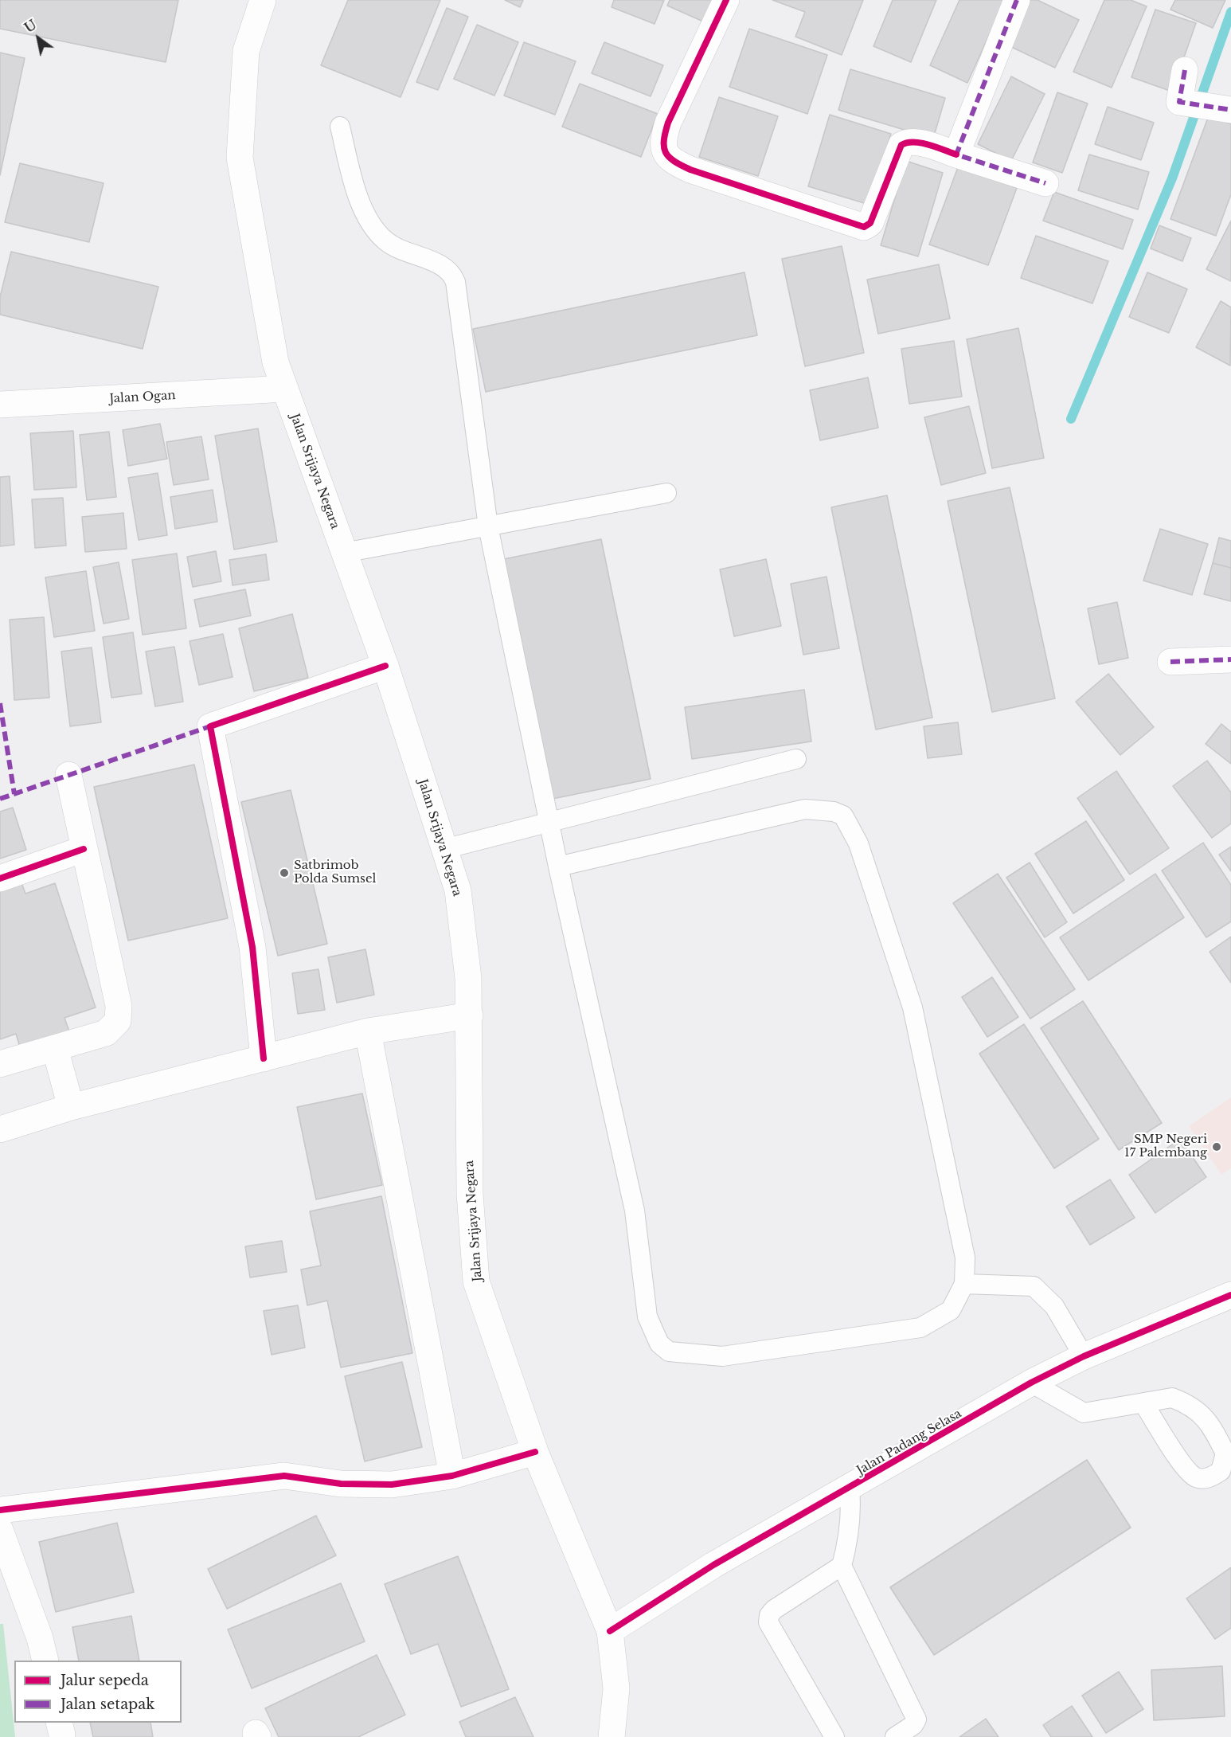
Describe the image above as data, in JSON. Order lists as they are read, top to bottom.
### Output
{
  "streets": {
    "street": ["Jalan Ogan", "Jalan Srijaya Negara", "Jalan Padang Selasa"]
  },
  "crossings": [
    ["Jalan Ogan", "Jalan Srijaya Negara"],
    ["Jalan Srijaya Negara", "Jalan Padang Selasa"]
  ],
  "places": ["Satbrimob Polda Sumsel", "SMP Negeri 17 Palembang"],
  "legend": ["Jalur sepeda", "Jalan setapak"],
  "north": "top left"
}
